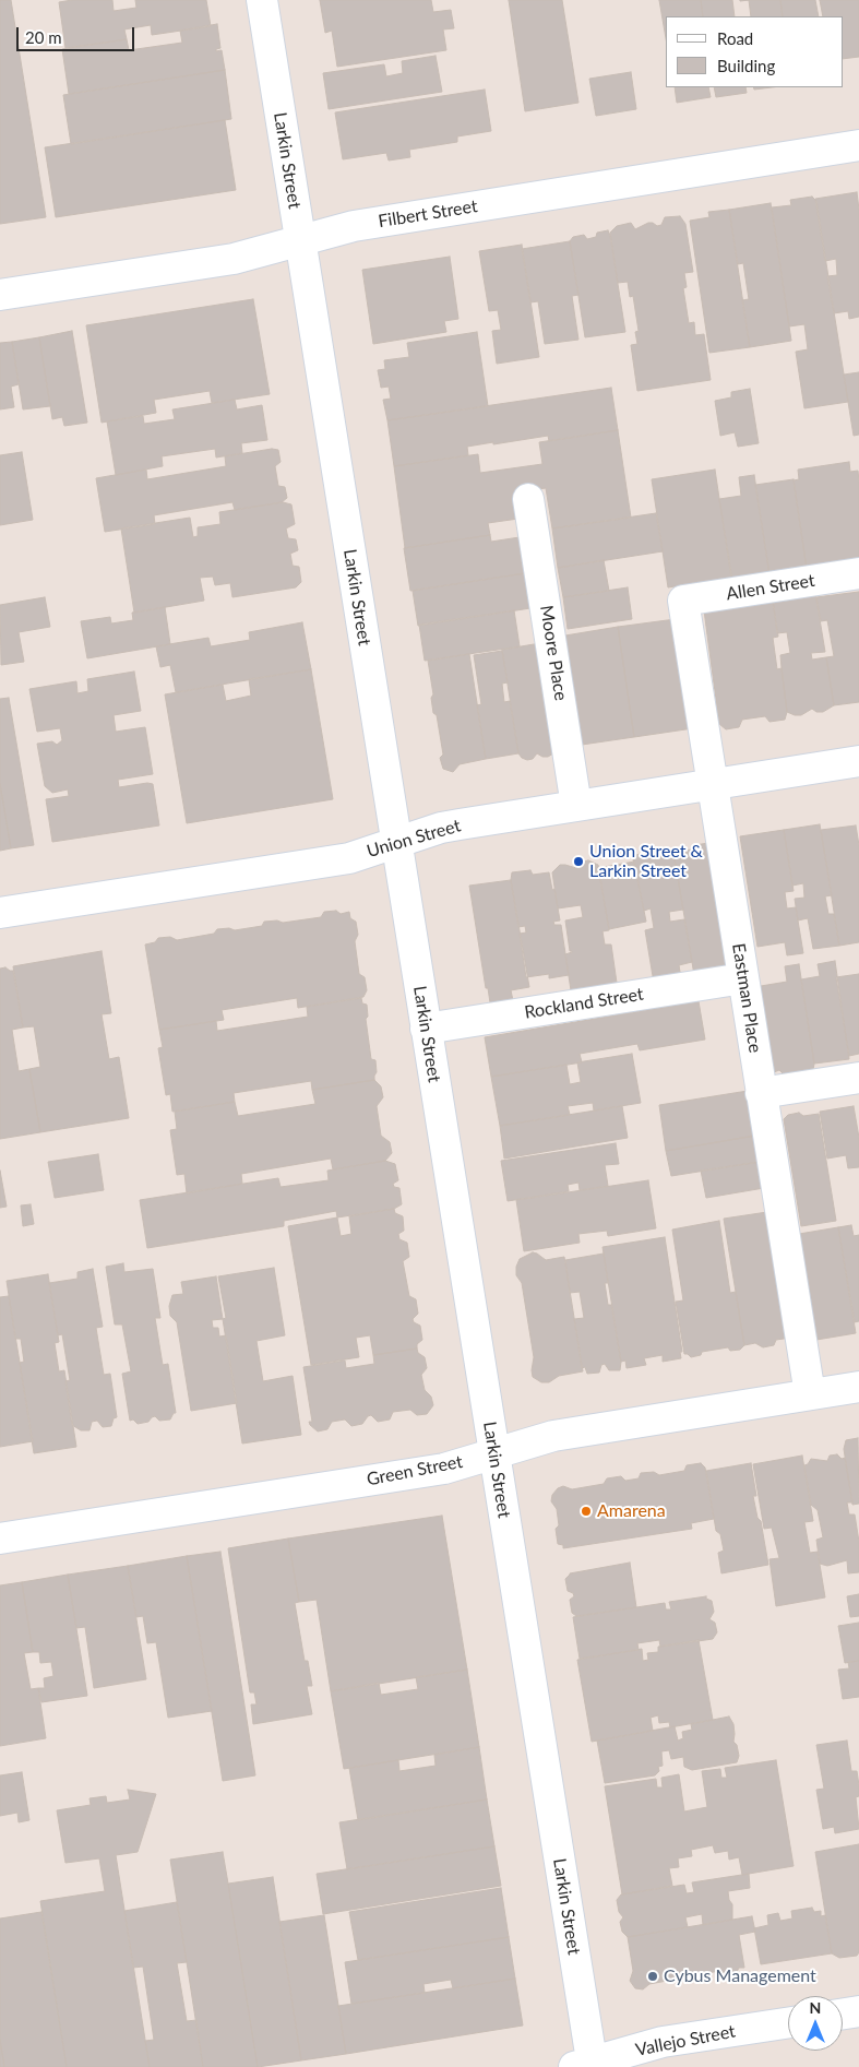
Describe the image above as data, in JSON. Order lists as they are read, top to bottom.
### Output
{
  "streets": {
    "street": [
      "Larkin Street",
      "Filbert Street",
      "Allen Street",
      "Moore Place",
      "Union Street",
      "Eastman Place",
      "Rockland Street",
      "Green Street",
      "Vallejo Street"
    ]
  },
  "crossings": [
    ["Larkin Street", "Filbert Street"],
    ["Larkin Street", "Union Street"],
    ["Larkin Street", "Rockland Street"],
    ["Larkin Street", "Green Street"],
    ["Larkin Street", "Vallejo Street"],
    ["Allen Street", "Eastman Place"],
    ["Moore Place", "Union Street"],
    ["Union Street", "Eastman Place"],
    ["Eastman Place", "Rockland Street"],
    ["Eastman Place", "Green Street"]
  ],
  "places": ["Union Street & Larkin Street", "Amarena", "Cybus Management"],
  "legend": ["Road", "Building"],
  "scale_bar": "20 m",
  "north": "top"
}
